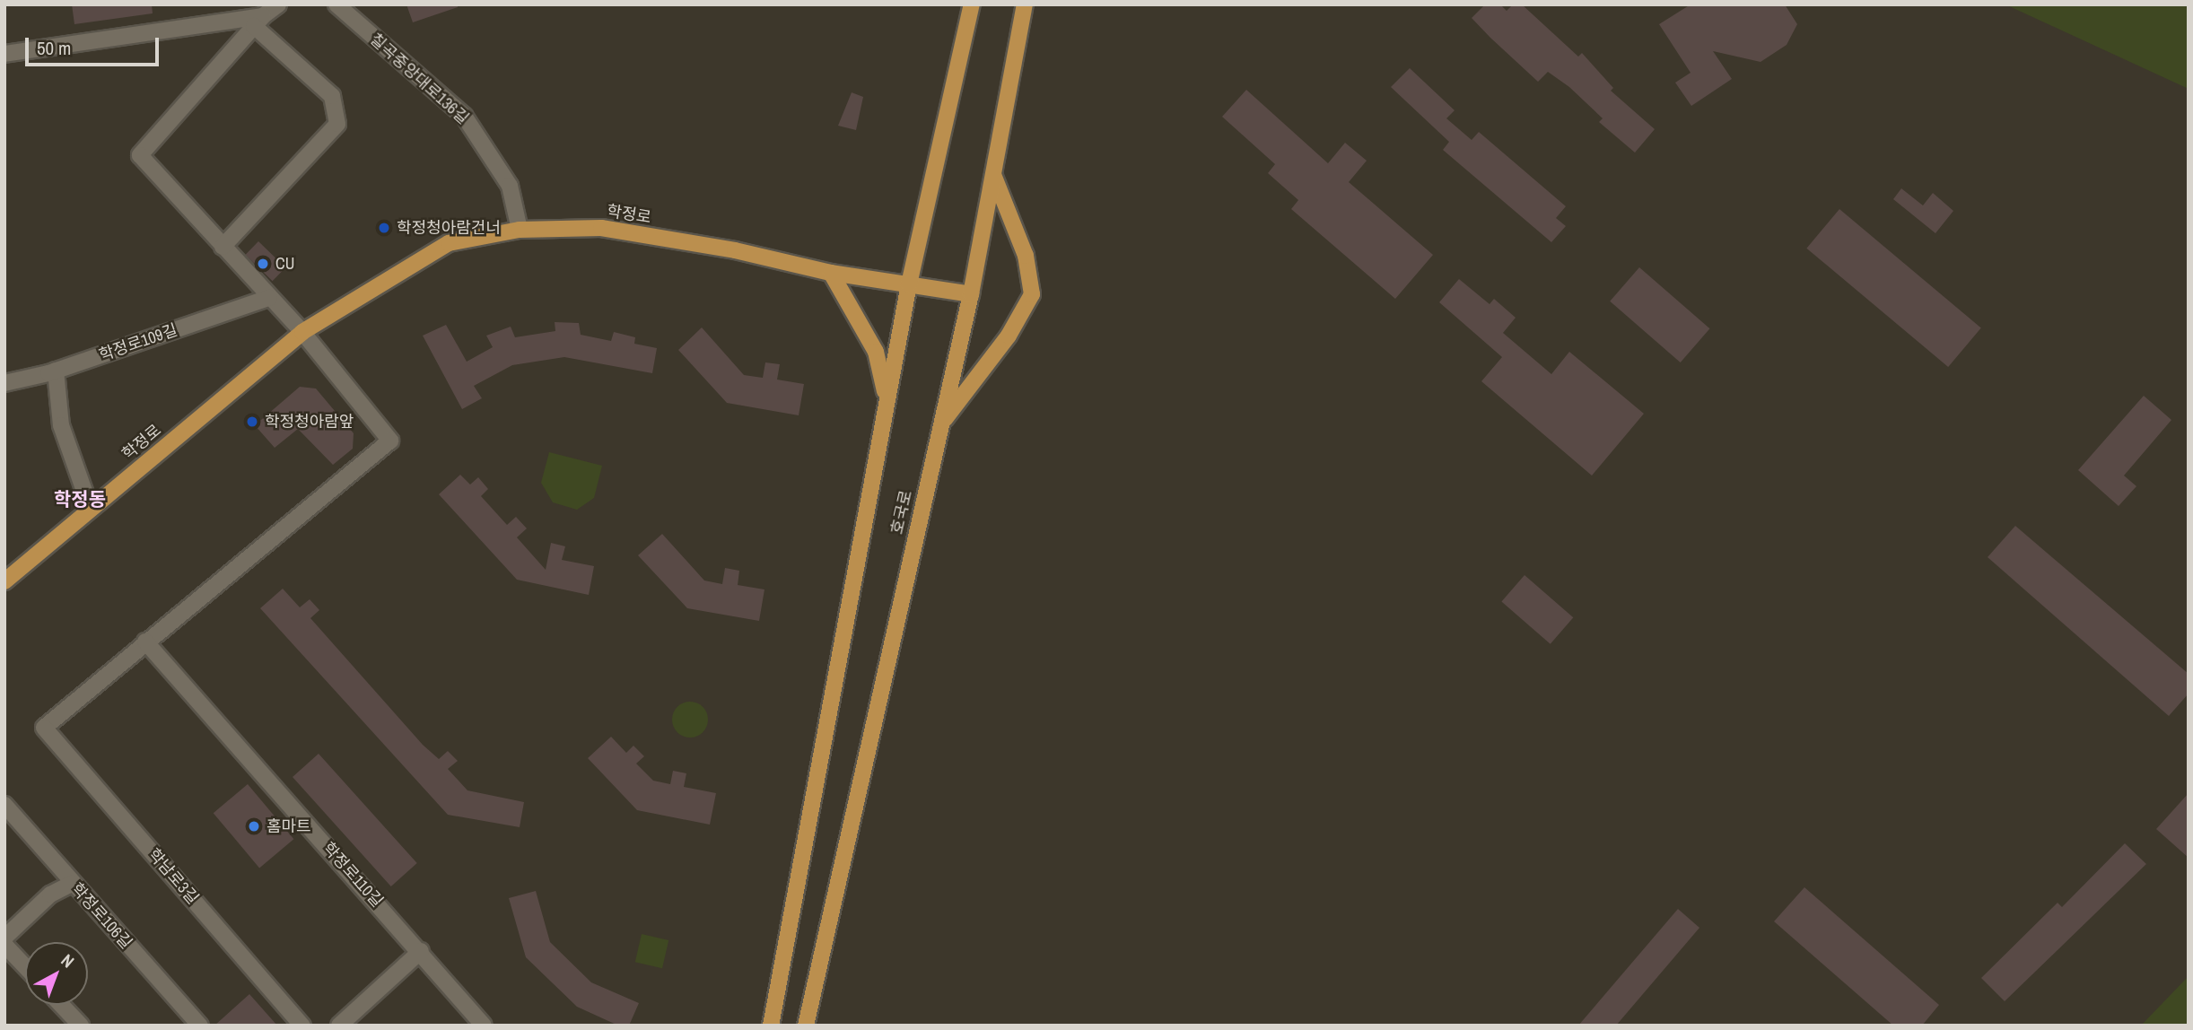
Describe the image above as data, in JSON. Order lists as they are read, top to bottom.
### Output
{
  "streets": {
    "main road": ["학정로", "호국로"],
    "street": [
      "칠곡중앙대로136길",
      "학정로109길",
      "학정로110길",
      "학남로3길",
      "학정로106길"
    ]
  },
  "crossings": [
    ["칠곡중앙대로136길", "학정로"],
    ["학정로", "호국로"],
    ["학정로110길", "학남로3길"]
  ],
  "districts": ["학정동"],
  "places": [
    "학정청아람건너",
    "CU",
    "학정청아람앞",
    "홈마트"
  ],
  "scale_bar": "50 m",
  "north": "top right"
}
